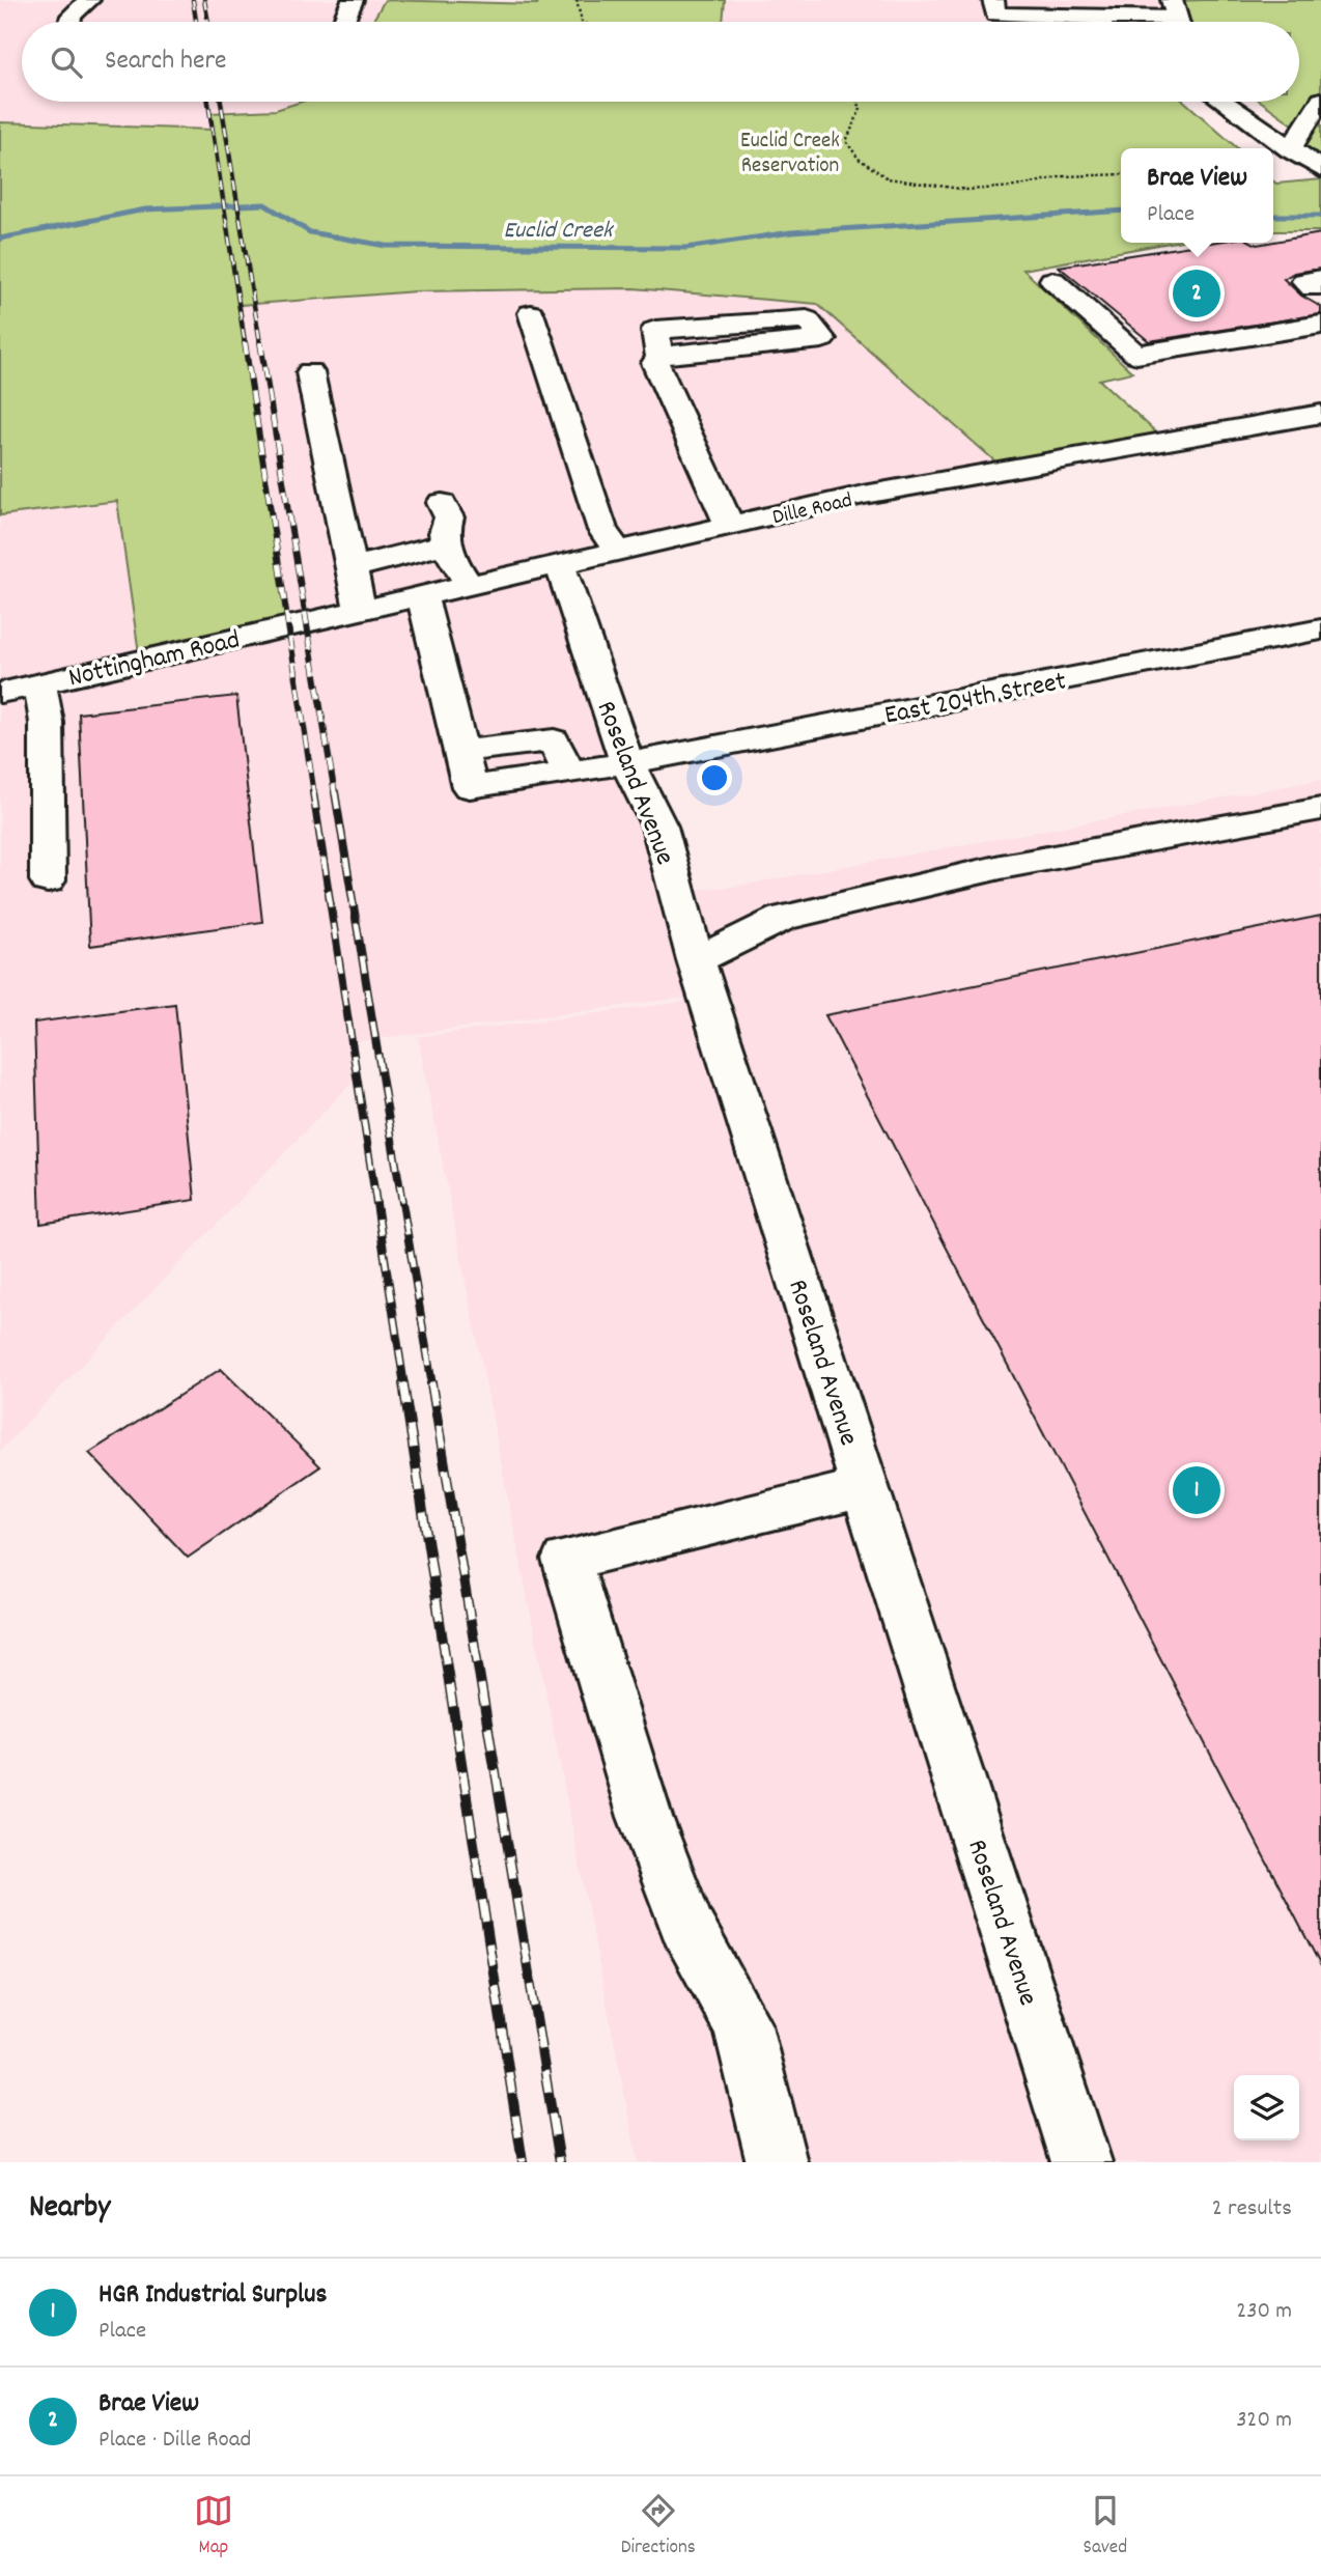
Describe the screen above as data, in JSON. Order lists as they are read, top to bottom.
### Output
{
  "streets": {
    "street": [
      "Dille Road",
      "Nottingham Road",
      "East 204th Street",
      "Roseland Avenue"
    ]
  },
  "crossings": [
    ["Dille Road", "Nottingham Road"],
    ["Dille Road", "East 204th Street"],
    ["Dille Road", "Roseland Avenue"],
    ["East 204th Street", "Roseland Avenue"]
  ],
  "water": ["Euclid Creek"],
  "parks": ["Euclid Creek Reservation"],
  "page": {
    "search": "Search here",
    "popup": ["Brae View", "Place"],
    "pins": ["2", "1"],
    "heading": ["Nearby", "2 results"],
    "list": [
      {
        "mark": "1",
        "name": "HGR Industrial Surplus",
        "note": "Place",
        "value": "230 m"
      },
      {
        "mark": "2",
        "name": "Brae View",
        "note": "Place · Dille Road",
        "value": "320 m"
      }
    ],
    "nav": ["Map", "Directions", "Saved"]
  }
}
